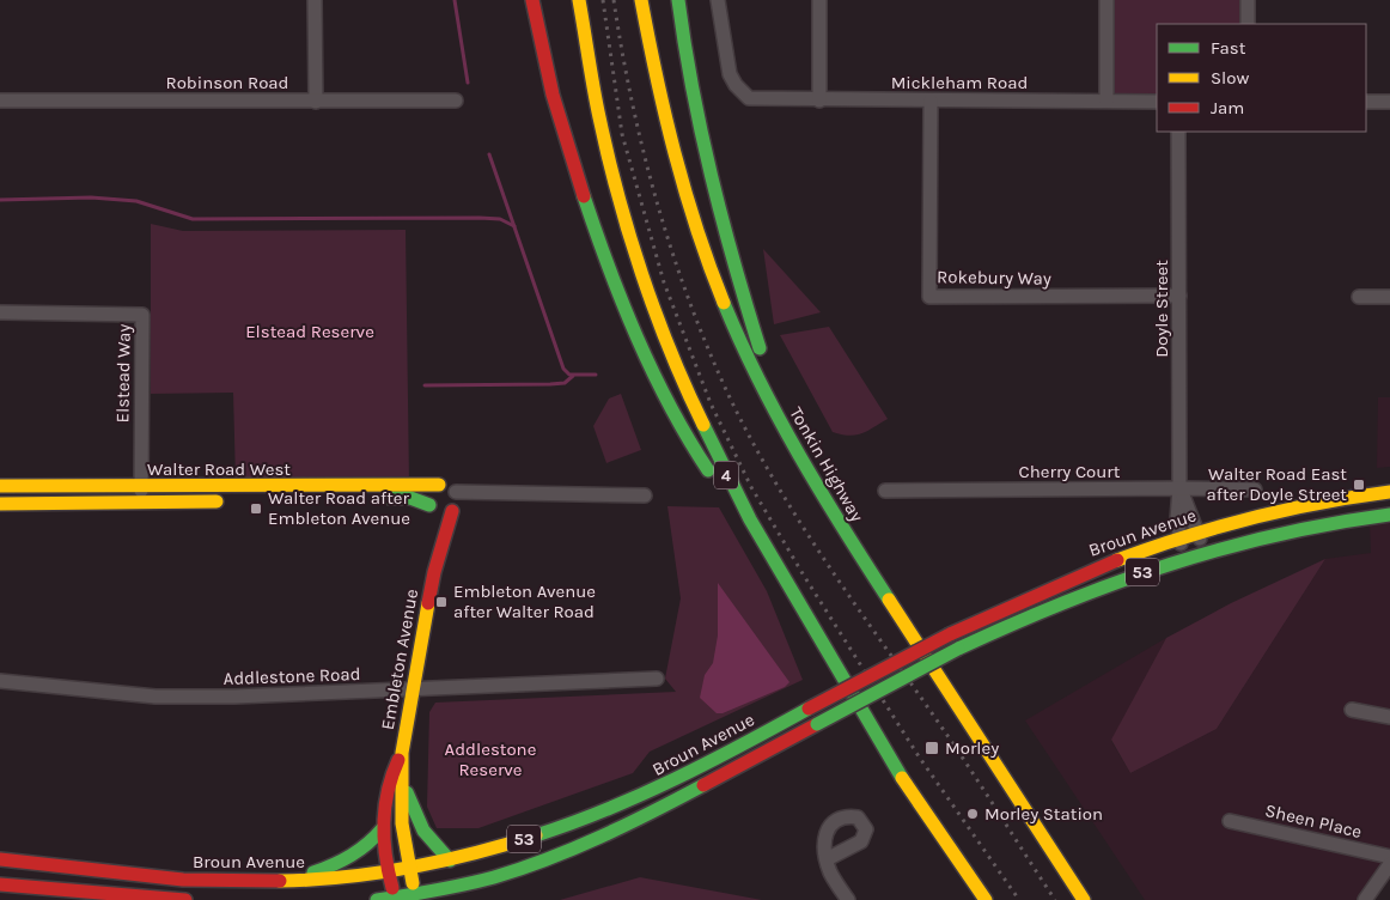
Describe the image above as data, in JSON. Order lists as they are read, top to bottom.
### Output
{
  "streets": {
    "main road": [
      "Tonkin Highway",
      "Walter Road West",
      "4",
      "Broun Avenue",
      "53",
      "Embleton Avenue"
    ],
    "street": [
      "Robinson Road",
      "Mickleham Road",
      "Rokebury Way",
      "Doyle Street",
      "Elstead Way",
      "Cherry Court",
      "Addlestone Road",
      "Sheen Place"
    ]
  },
  "crossings": [
    ["Mickleham Road", "Rokebury Way"],
    ["Rokebury Way", "Doyle Street"],
    ["Doyle Street", "Cherry Court"],
    ["Doyle Street", "Broun Avenue"],
    ["Elstead Way", "Walter Road West"],
    ["Walter Road West", "Embleton Avenue"],
    ["Broun Avenue", "Embleton Avenue"],
    ["Embleton Avenue", "Addlestone Road"]
  ],
  "parks": ["Elstead Reserve", "Addlestone Reserve"],
  "places": {
    "transit": [
      "Walter Road East after Doyle Street",
      "Walter Road after Embleton Avenue",
      "Embleton Avenue after Walter Road",
      "Morley"
    ],
    "other": ["Morley Station"]
  },
  "legend": ["Fast", "Slow", "Jam"]
}
